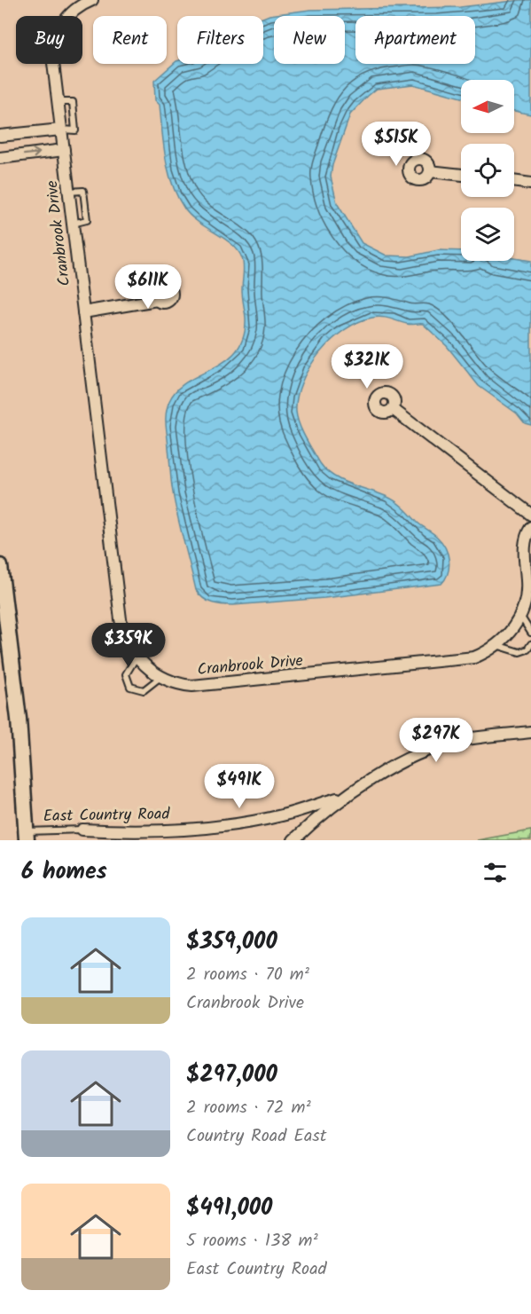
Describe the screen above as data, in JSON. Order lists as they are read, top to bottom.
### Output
{
  "streets": {
    "street": ["Cranbrook Drive", "East Country Road"]
  },
  "north": "left",
  "page": {
    "chip": [
      "Buy",
      "Rent",
      "Filters",
      "New",
      "Apartment"
    ],
    "price": [
      "$515K",
      "$611K",
      "$321K",
      "$359K",
      "$297K",
      "$491K"
    ],
    "heading": "6 homes",
    "list": [
      {
        "name": "$359,000",
        "note": "2 rooms · 70 m² · Cranbrook Drive"
      },
      {
        "name": "$297,000",
        "note": "2 rooms · 72 m² · Country Road East"
      },
      {
        "name": "$491,000",
        "note": "5 rooms · 138 m² · East Country Road"
      }
    ]
  }
}
